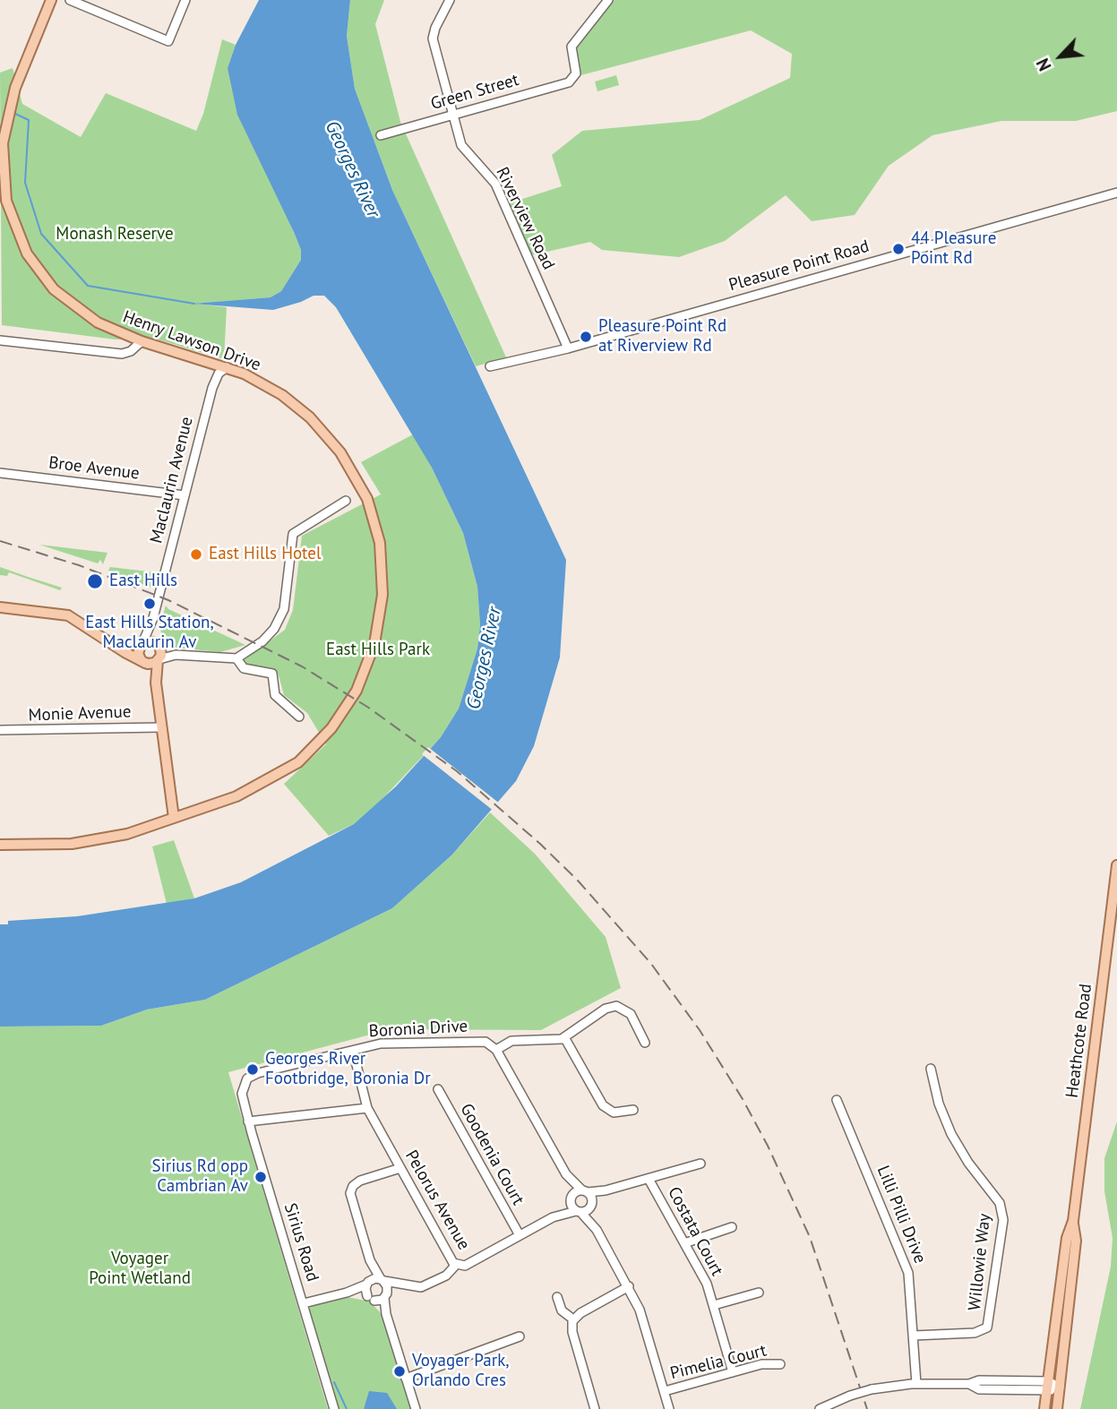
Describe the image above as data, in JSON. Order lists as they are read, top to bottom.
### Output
{
  "streets": {
    "main road": ["Henry Lawson Drive", "Heathcote Road"],
    "street": [
      "Green Street",
      "Riverview Road",
      "Pleasure Point Road",
      "Broe Avenue",
      "Maclaurin Avenue",
      "Monie Avenue",
      "Boronia Drive",
      "Goodenia Court",
      "Pelorus Avenue",
      "Lilli Pilli Drive",
      "Costata Court",
      "Sirius Road",
      "Willowie Way",
      "Pimelia Court"
    ]
  },
  "crossings": [
    ["Green Street", "Riverview Road"],
    ["Riverview Road", "Pleasure Point Road"],
    ["Henry Lawson Drive", "Maclaurin Avenue"],
    ["Broe Avenue", "Maclaurin Avenue"],
    ["Boronia Drive", "Pelorus Avenue"],
    ["Boronia Drive", "Sirius Road"],
    ["Goodenia Court", "Pelorus Avenue"],
    ["Lilli Pilli Drive", "Willowie Way"],
    ["Costata Court", "Pimelia Court"]
  ],
  "water": ["Georges River"],
  "parks": ["Monash Reserve", "East Hills Park", "Voyager Point Wetland"],
  "places": [
    "44 Pleasure Point Rd",
    "Pleasure Point Rd at Riverview Rd",
    "East Hills Hotel",
    "East Hills",
    "East Hills Station, Maclaurin Av",
    "Georges River Footbridge, Boronia Dr",
    "Sirius Rd opp Cambrian Av",
    "Voyager Park, Orlando Cres"
  ],
  "north": "bottom left"
}
